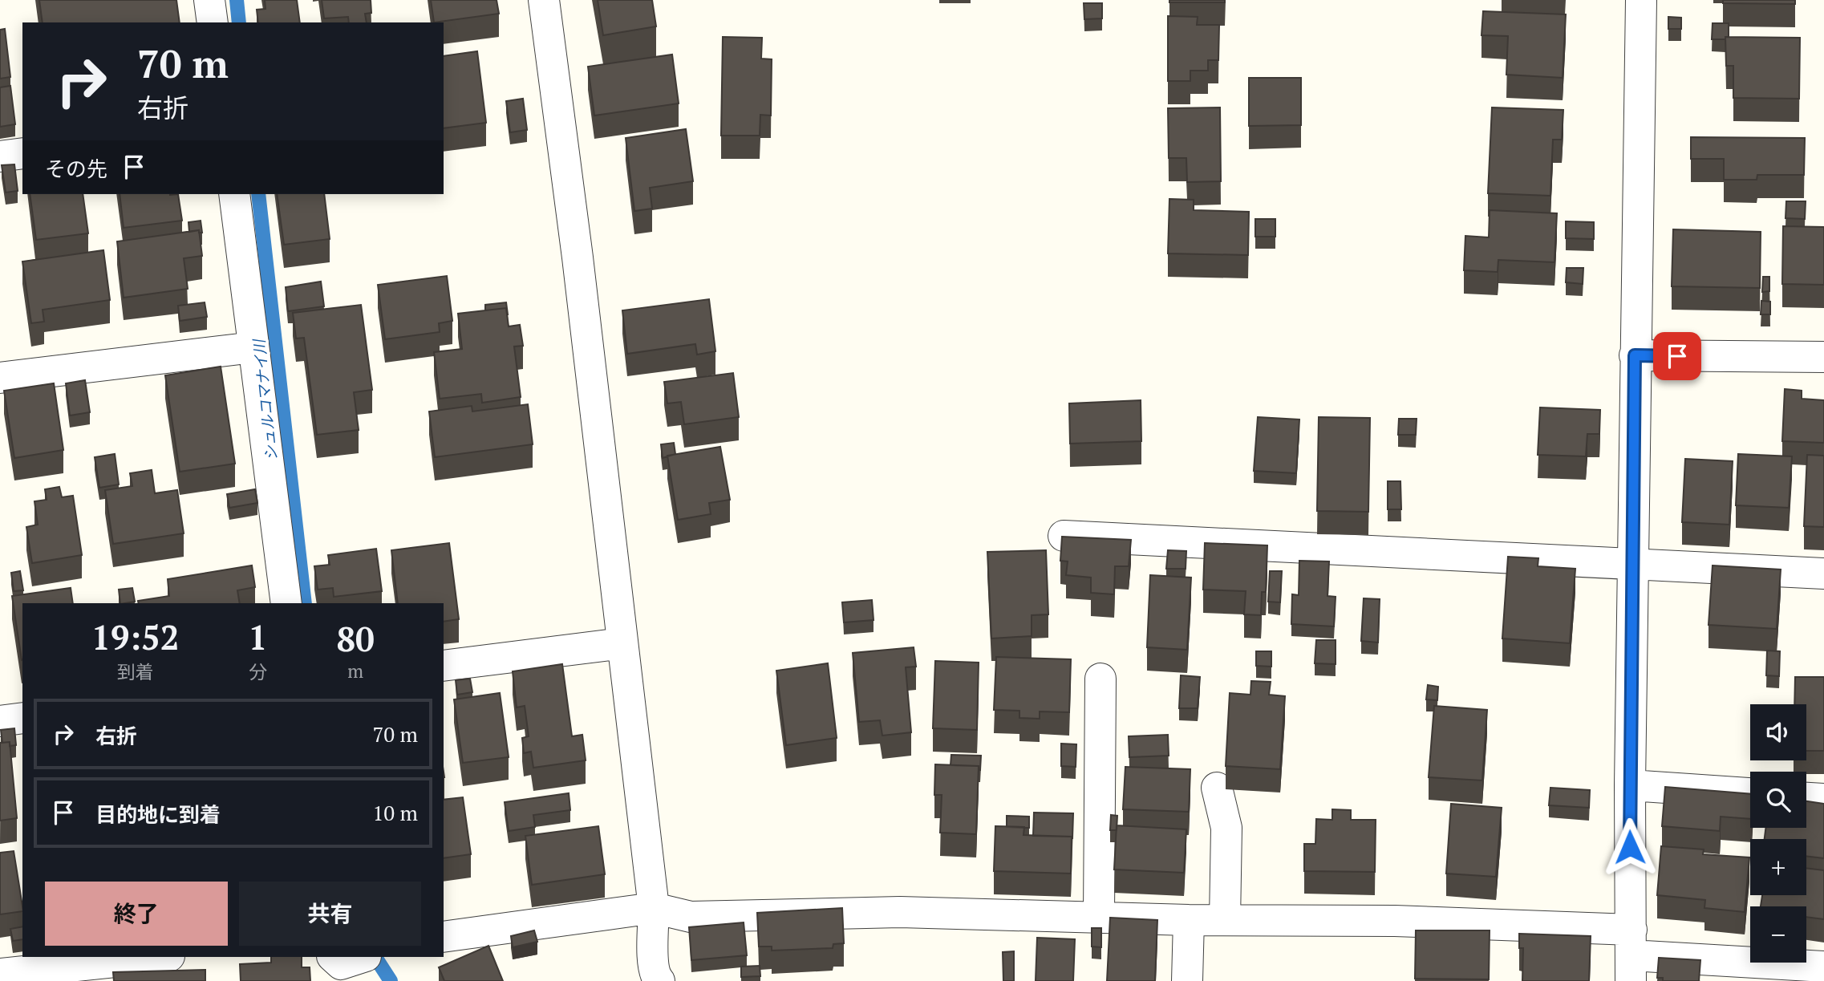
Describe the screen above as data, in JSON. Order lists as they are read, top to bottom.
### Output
{
  "water": ["シュルコマナイ川"],
  "page": {
    "turn": ["70 m", "右折"],
    "then": "その先",
    "eta": [
      "19:52",
      "到着",
      "1",
      "分",
      "80",
      "m"
    ],
    "list": [
      {
        "name": "右折",
        "value": "70 m"
      },
      {
        "name": "目的地に到着",
        "value": "10 m"
      }
    ],
    "map_buttons": ["+", "−"],
    "buttons": ["終了", "共有"]
  }
}
